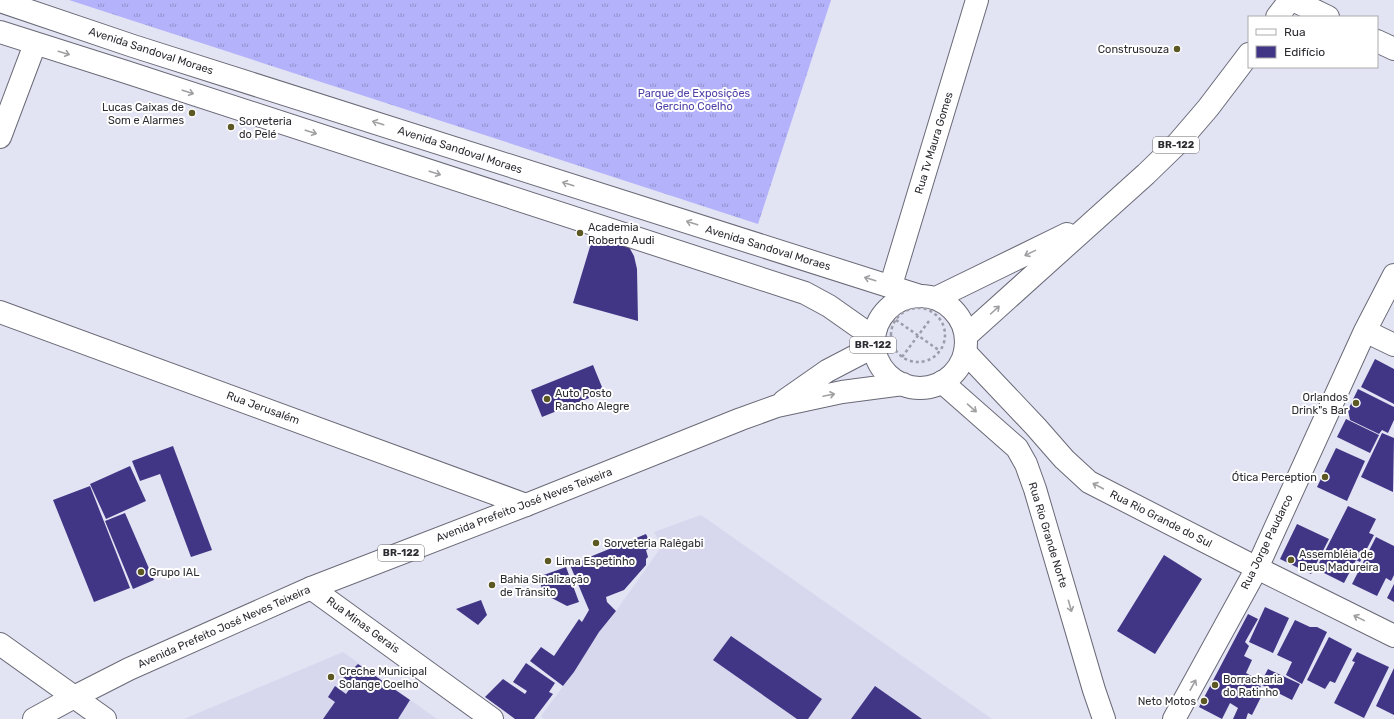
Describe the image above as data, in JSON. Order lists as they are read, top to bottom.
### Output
{
  "streets": {
    "main road": [
      "Avenida Sandoval Moraes",
      "Rua Tv Maura Gomes",
      "BR-122",
      "Rua Jerusalém",
      "Avenida Prefeito José Neves Teixeira",
      "Rua Rio Grande do Sul",
      "Rua Rio Grande Norte",
      "Rua Jorge Paudarco",
      "Rua Minas Gerais"
    ]
  },
  "crossings": [
    ["Avenida Sandoval Moraes", "Rua Tv Maura Gomes"],
    ["Avenida Sandoval Moraes", "BR-122"],
    ["Avenida Sandoval Moraes", "Rua Rio Grande do Sul"],
    ["BR-122", "Avenida Prefeito José Neves Teixeira"],
    ["BR-122", "Rua Rio Grande do Sul"],
    ["BR-122", "Rua Rio Grande Norte"],
    ["Rua Jerusalém", "Avenida Prefeito José Neves Teixeira"],
    ["Avenida Prefeito José Neves Teixeira", "Rua Minas Gerais"],
    ["Rua Rio Grande do Sul", "Rua Jorge Paudarco"]
  ],
  "one_way": ["Rua Rio Grande do Sul", "Rua Rio Grande Norte"],
  "parks": ["Parque de Exposições Gercino Coelho"],
  "places": [
    "Construsouza",
    "Lucas Caixas de Som e Alarmes",
    "Sorveteria do Pelé",
    "Academia Roberto Audi",
    "Auto Posto Rancho Alegre",
    "Orlandos Drink\"s Bar",
    "Ótica Perception",
    "Sorveteria Ralêgabi",
    "Assembléia de Deus Madureira",
    "Lima Espetinho",
    "Grupo IAL",
    "Bahia Sinalização de Trânsito",
    "Creche Municipal Solange Coelho",
    "Borracharia do Ratinho",
    "Neto Motos"
  ],
  "legend": ["Rua", "Edifício"]
}
